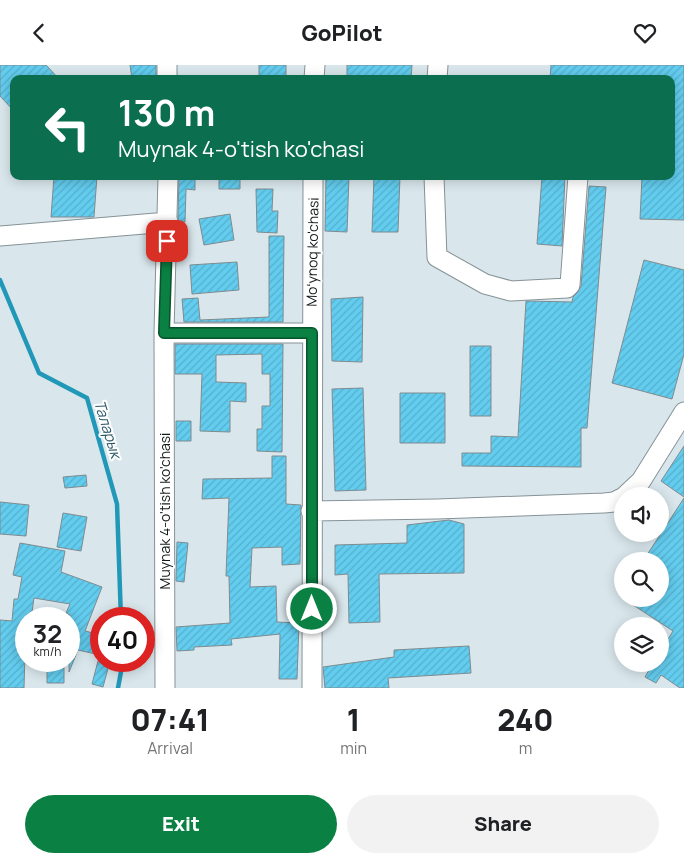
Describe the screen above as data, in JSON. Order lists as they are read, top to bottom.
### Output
{
  "streets": {
    "street": ["Moʻynoq ko'chasi", "Muynak 4-o'tish ko'chasi"]
  },
  "water": ["Таларык"],
  "page": {
    "header": "GoPilot",
    "turn": ["130 m", "Muynak 4-o'tish ko'chasi"],
    "speed": "32 km/h",
    "limit": "40",
    "eta": [
      "07:41",
      "Arrival",
      "1",
      "min",
      "240",
      "m"
    ],
    "buttons": ["Exit", "Share"]
  }
}
